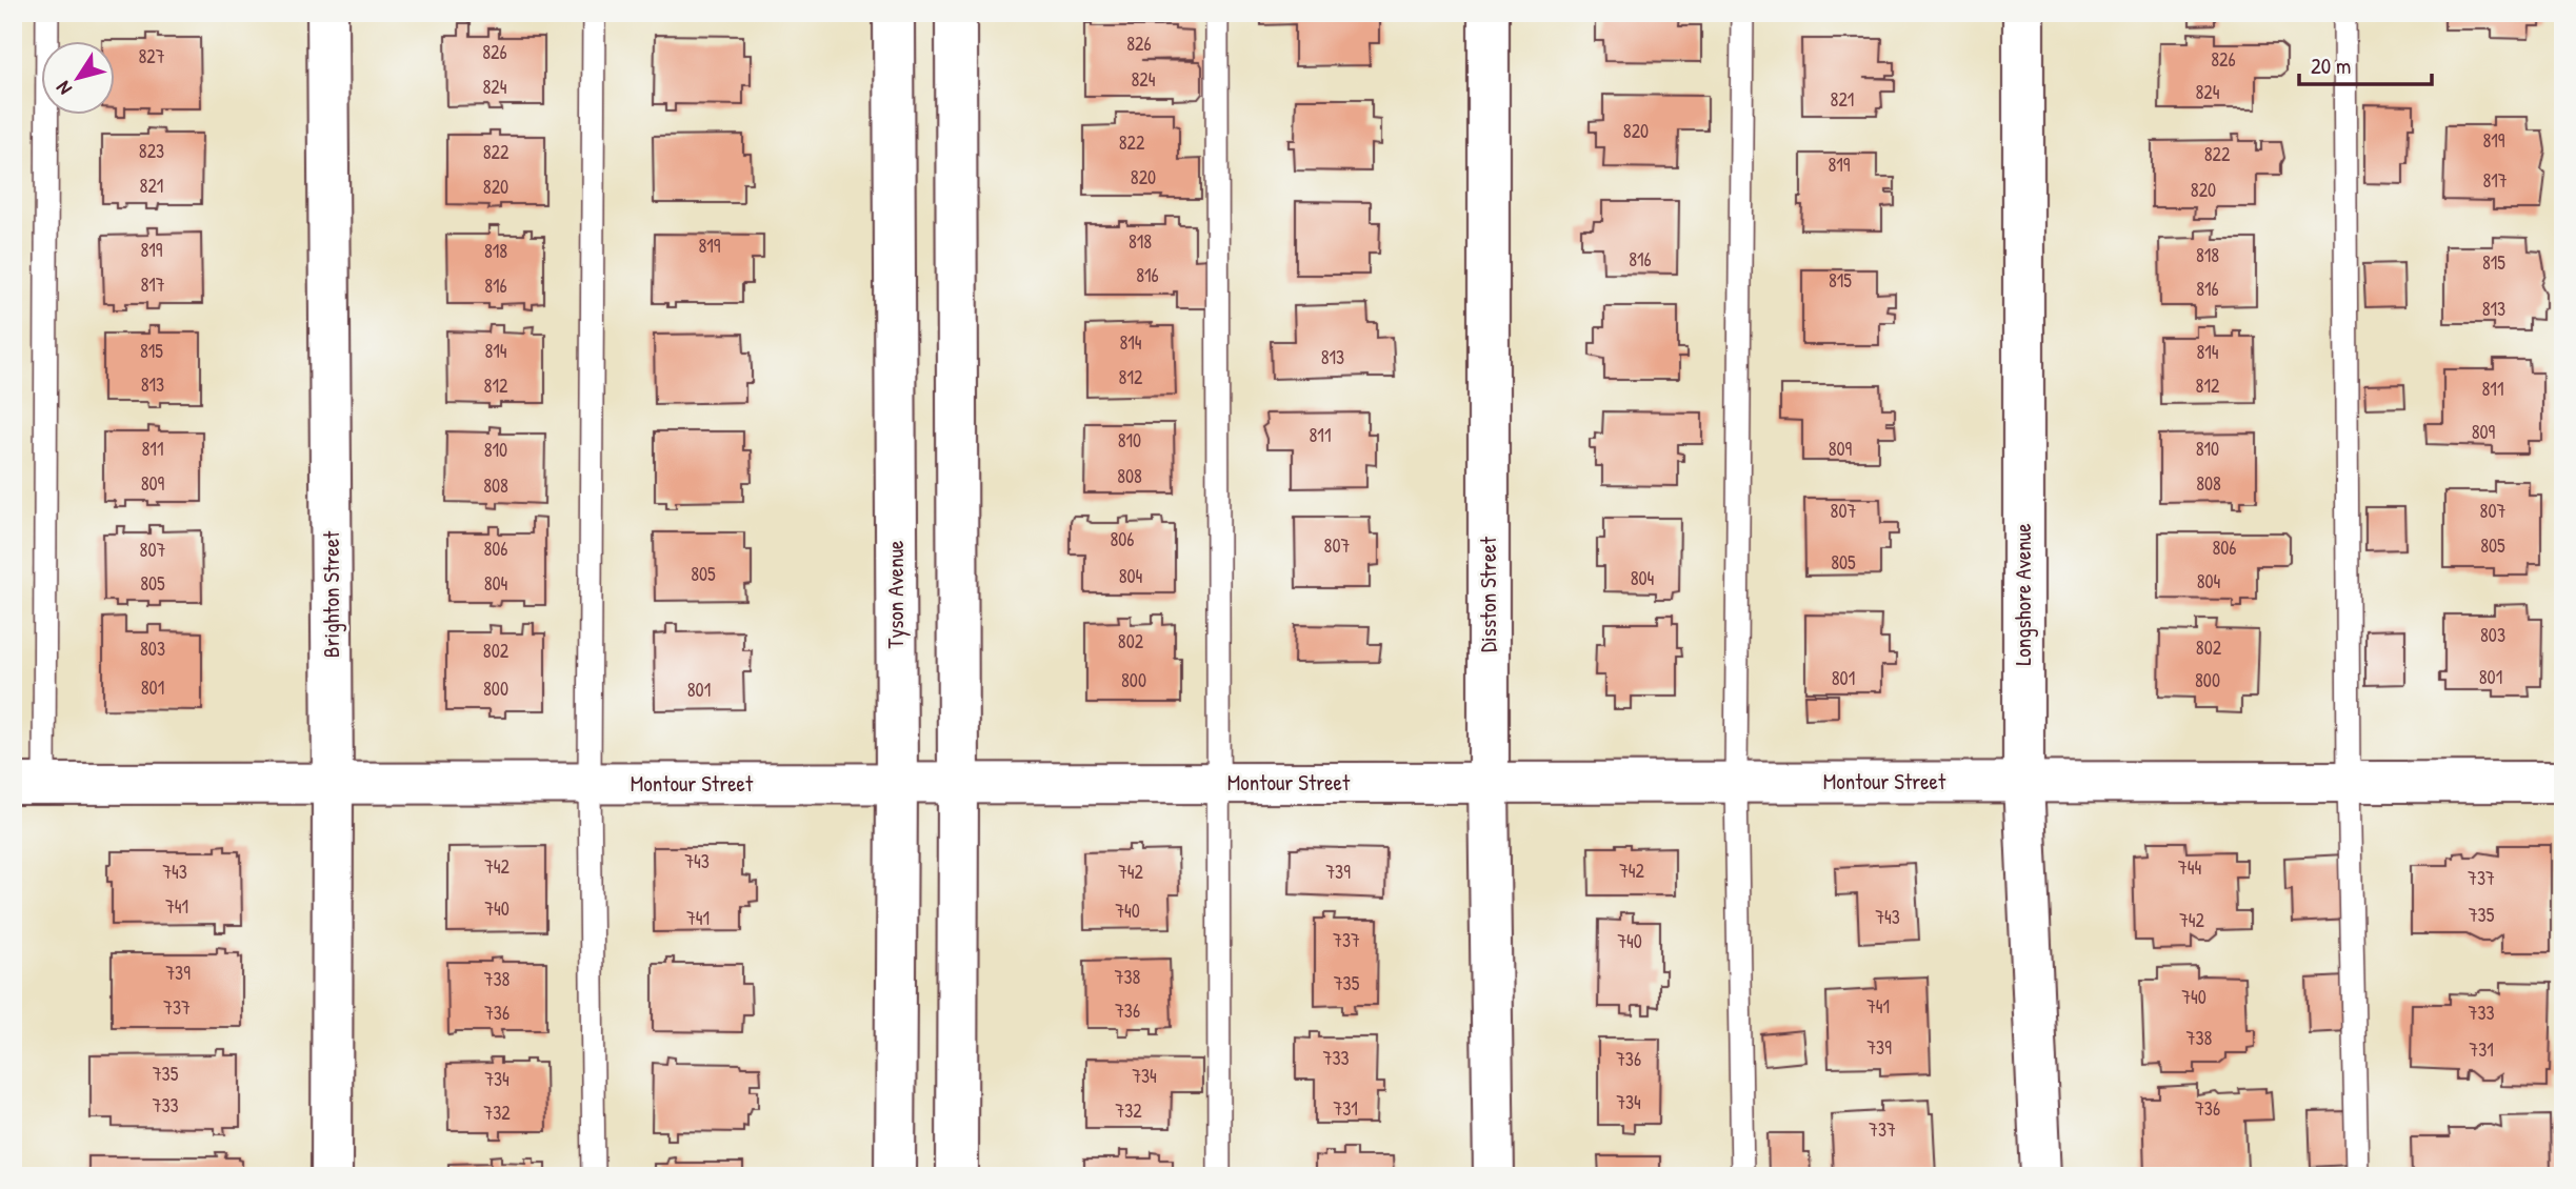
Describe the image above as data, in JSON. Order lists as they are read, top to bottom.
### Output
{
  "streets": {
    "street": [
      "Brighton Street",
      "Tyson Avenue",
      "Disston Street",
      "Longshore Avenue",
      "Montour Street"
    ]
  },
  "crossings": [
    ["Brighton Street", "Montour Street"],
    ["Tyson Avenue", "Montour Street"],
    ["Disston Street", "Montour Street"],
    ["Longshore Avenue", "Montour Street"]
  ],
  "house_numbers": [
    "826",
    "826",
    "827",
    "826",
    "824",
    "824",
    "824",
    "821",
    "820",
    "819",
    "822",
    "823",
    "822",
    "822",
    "819",
    "820",
    "817",
    "821",
    "820",
    "820",
    "818",
    "819",
    "819",
    "818",
    "818",
    "816",
    "815",
    "816",
    "815",
    "817",
    "816",
    "816",
    "813",
    "814",
    "815",
    "814",
    "814",
    "813",
    "812",
    "813",
    "812",
    "812",
    "811",
    "809",
    "811",
    "810",
    "811",
    "809",
    "810",
    "810",
    "808",
    "809",
    "808",
    "808",
    "807",
    "807",
    "806",
    "807",
    "805",
    "806",
    "806",
    "807",
    "805",
    "805",
    "804",
    "804",
    "804",
    "805",
    "804",
    "803",
    "802",
    "802",
    "803",
    "802",
    "801",
    "801",
    "800",
    "800",
    "801",
    "800",
    "801",
    "743",
    "742",
    "744",
    "742",
    "743",
    "742",
    "739",
    "737",
    "741",
    "740",
    "740",
    "735",
    "743",
    "741",
    "742",
    "737",
    "740",
    "739",
    "738",
    "738",
    "735",
    "740",
    "741",
    "737",
    "736",
    "736",
    "733",
    "738",
    "739",
    "731",
    "733",
    "736",
    "735",
    "734",
    "734",
    "734",
    "733",
    "731",
    "736",
    "732",
    "732",
    "737"
  ],
  "scale_bar": "20 m",
  "north": "bottom left"
}
